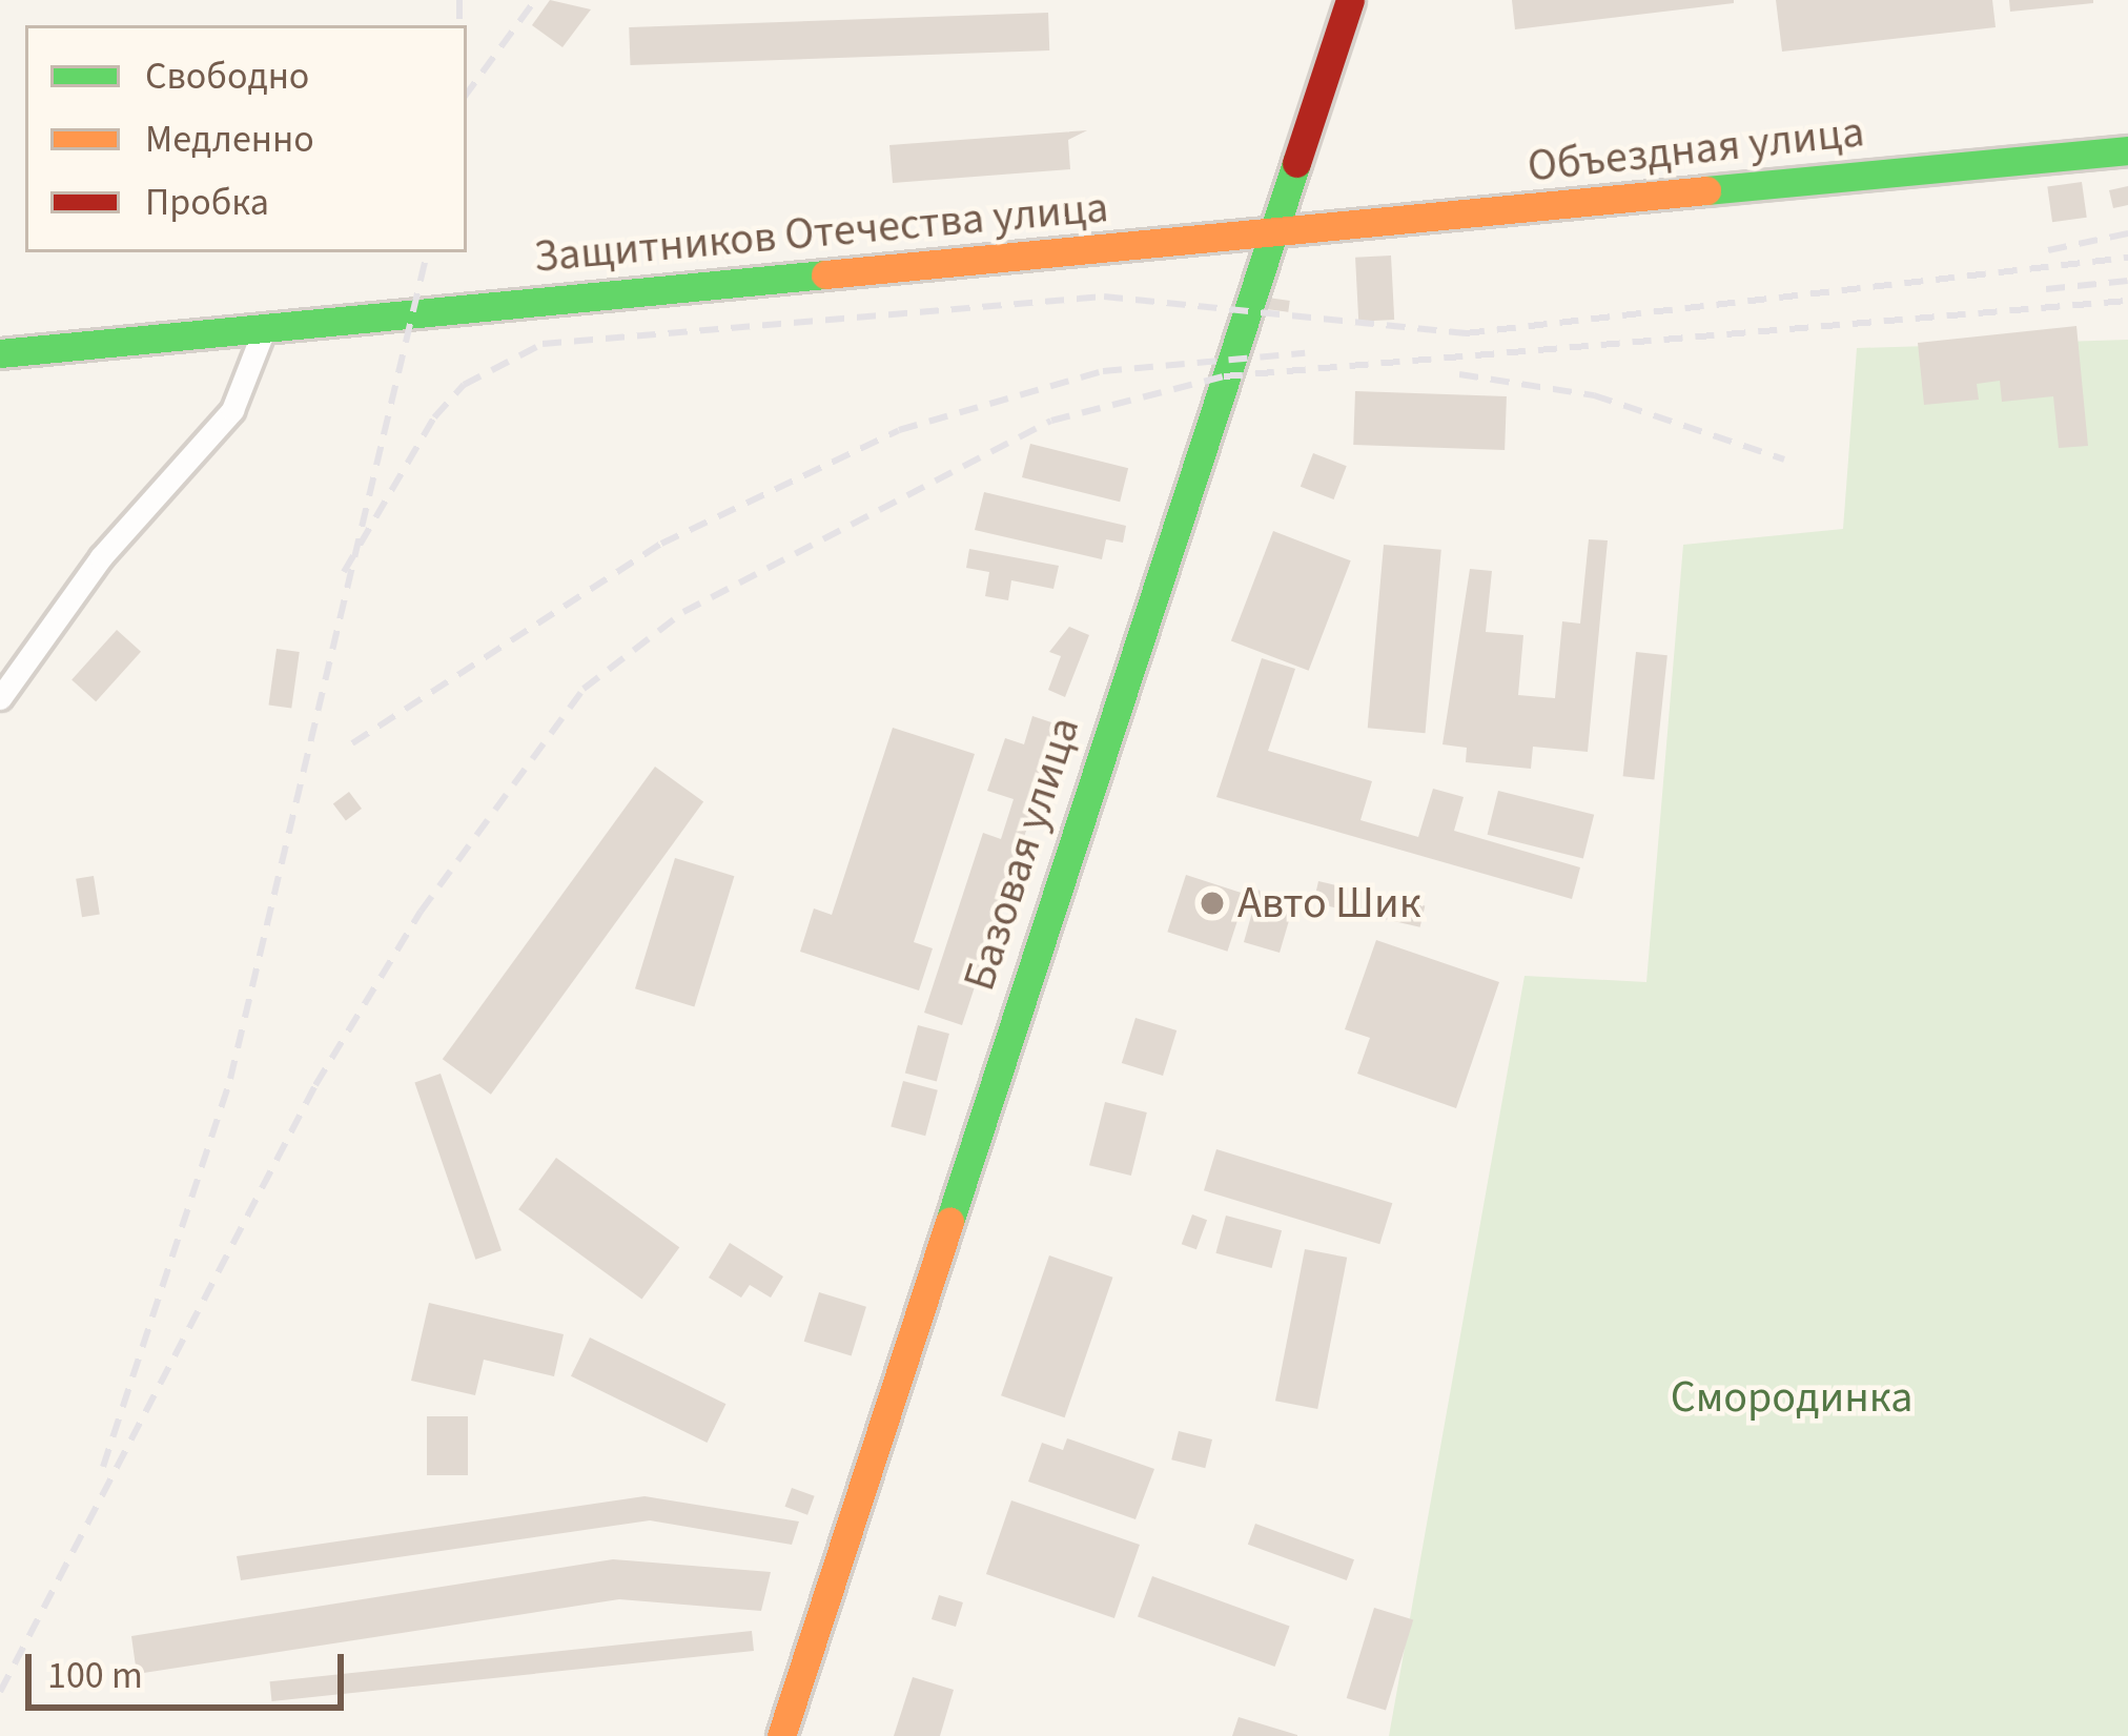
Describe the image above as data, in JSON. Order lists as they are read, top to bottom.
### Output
{
  "streets": {
    "main road": ["Объездная улица", "Защитников Отечества улица", "Базовая улица"]
  },
  "crossings": [
    ["Объездная улица", "Защитников Отечества улица"],
    ["Объездная улица", "Базовая улица"],
    ["Защитников Отечества улица", "Базовая улица"]
  ],
  "parks": ["Смородинка"],
  "places": ["Авто Шик"],
  "legend": ["Свободно", "Медленно", "Пробка"],
  "scale_bar": "100 m"
}
